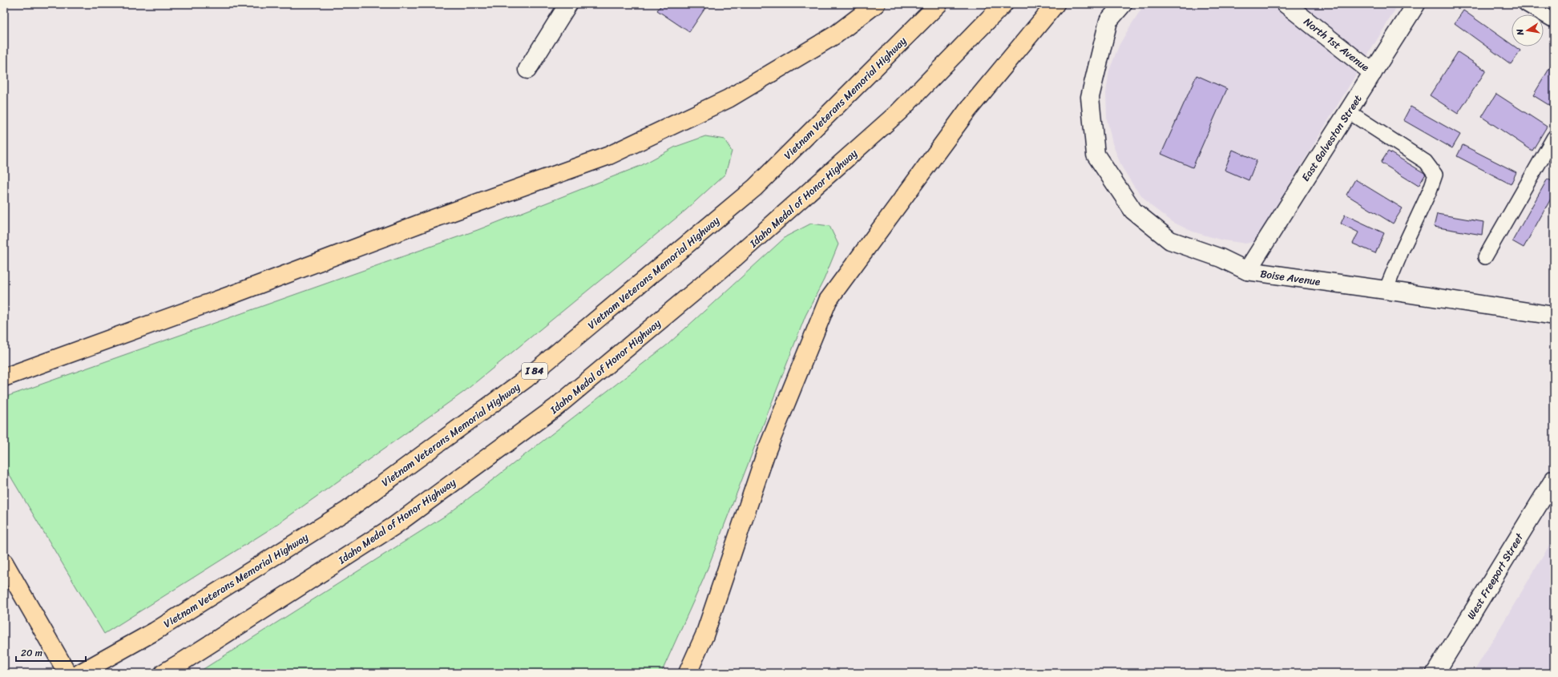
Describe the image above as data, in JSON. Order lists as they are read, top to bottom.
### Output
{
  "streets": {
    "main road": ["Vietnam Veterans Memorial Highway", "Idaho Medal of Honor Highway", "I 84"],
    "street": [
      "North 1st Avenue",
      "East Galveston Street",
      "Boise Avenue",
      "West Freeport Street"
    ]
  },
  "crossings": [
    ["North 1st Avenue", "East Galveston Street"],
    ["East Galveston Street", "Boise Avenue"]
  ],
  "scale_bar": "20 m",
  "north": "left"
}
